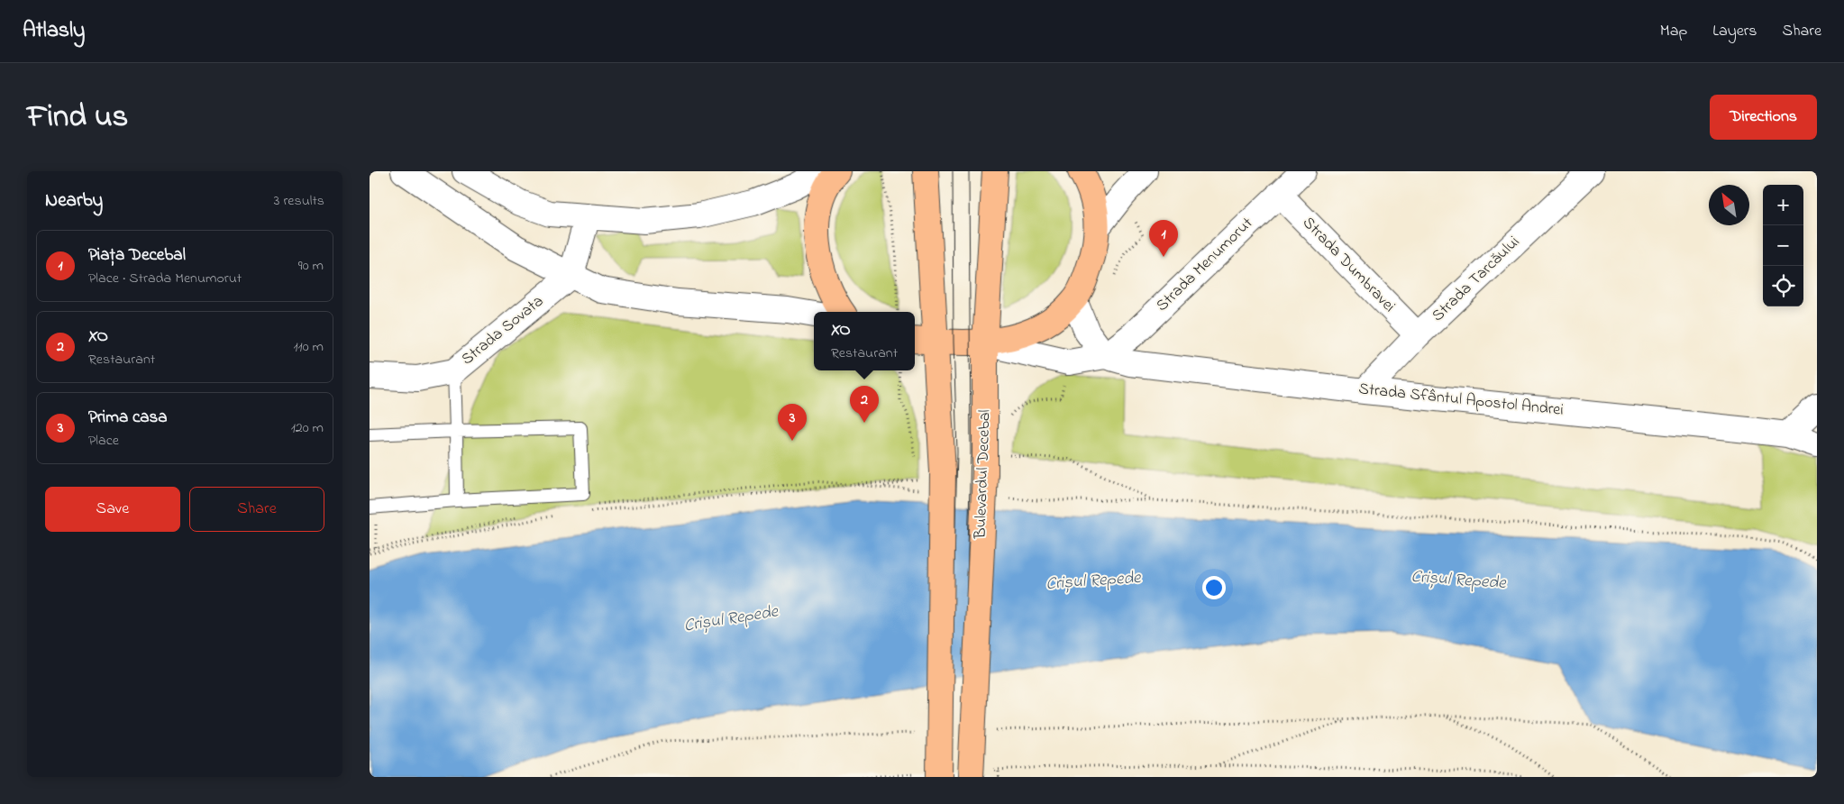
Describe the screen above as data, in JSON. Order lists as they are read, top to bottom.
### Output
{
  "streets": {
    "main road": ["Bulevardul Decebal"],
    "street": [
      "Strada Menumorut",
      "Strada Dumbravei",
      "Strada Tarcăului",
      "Strada Sovata",
      "Strada Sfântul Apostol Andrei"
    ]
  },
  "crossings": [
    ["Strada Menumorut", "Strada Dumbravei"],
    ["Strada Menumorut", "Strada Sfântul Apostol Andrei"],
    ["Strada Dumbravei", "Strada Tarcăului"],
    ["Strada Tarcăului", "Strada Sfântul Apostol Andrei"],
    ["Strada Sfântul Apostol Andrei", "Bulevardul Decebal"]
  ],
  "water": ["Crișul Repede"],
  "north": "top left",
  "page": {
    "header": "Atlasly",
    "nav": ["Map", "Layers", "Share"],
    "title": "Find us",
    "buttons": [
      "Directions",
      ["Save", "Share"]
    ],
    "heading": ["Nearby", "3 results"],
    "map_buttons": ["+", "−"],
    "pins": ["1", "2", "3"],
    "list": [
      {
        "mark": "1",
        "name": "Piața Decebal",
        "note": "Place · Strada Menumorut",
        "value": "90 m"
      },
      {
        "mark": "2",
        "name": "XO",
        "note": "Restaurant",
        "value": "110 m"
      },
      {
        "mark": "3",
        "name": "Prima casa",
        "note": "Place",
        "value": "120 m"
      }
    ],
    "popup": ["XO", "Restaurant"]
  }
}
